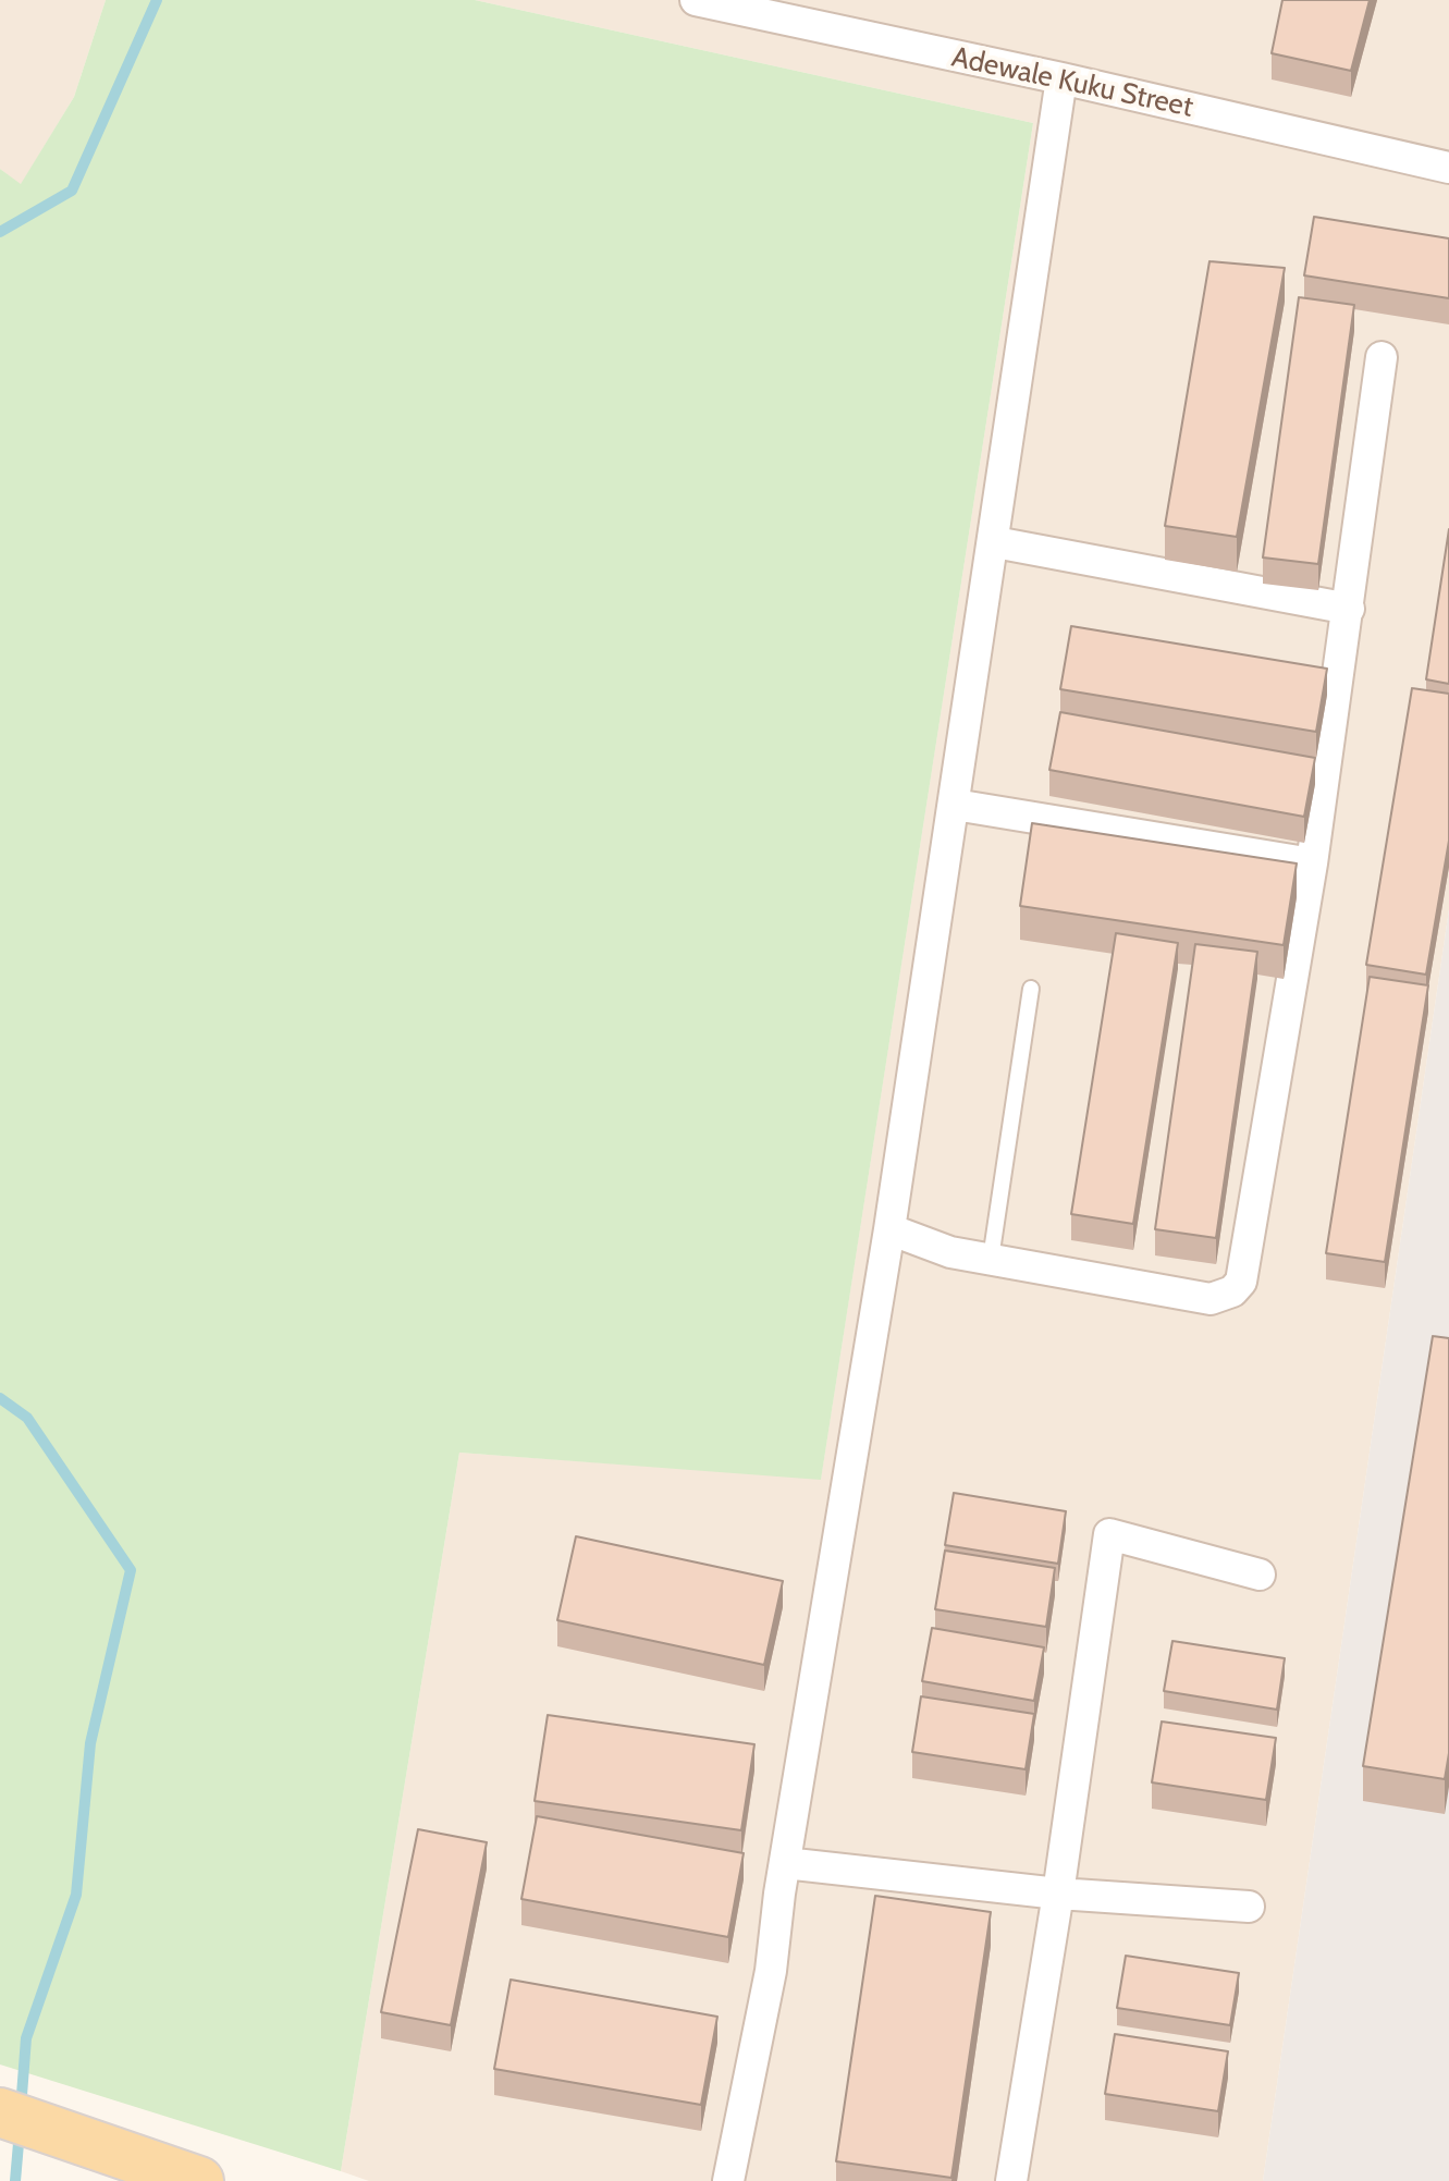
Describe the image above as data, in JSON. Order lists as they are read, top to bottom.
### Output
{
  "streets": {
    "street": ["Adewale Kuku Street"]
  }
}
